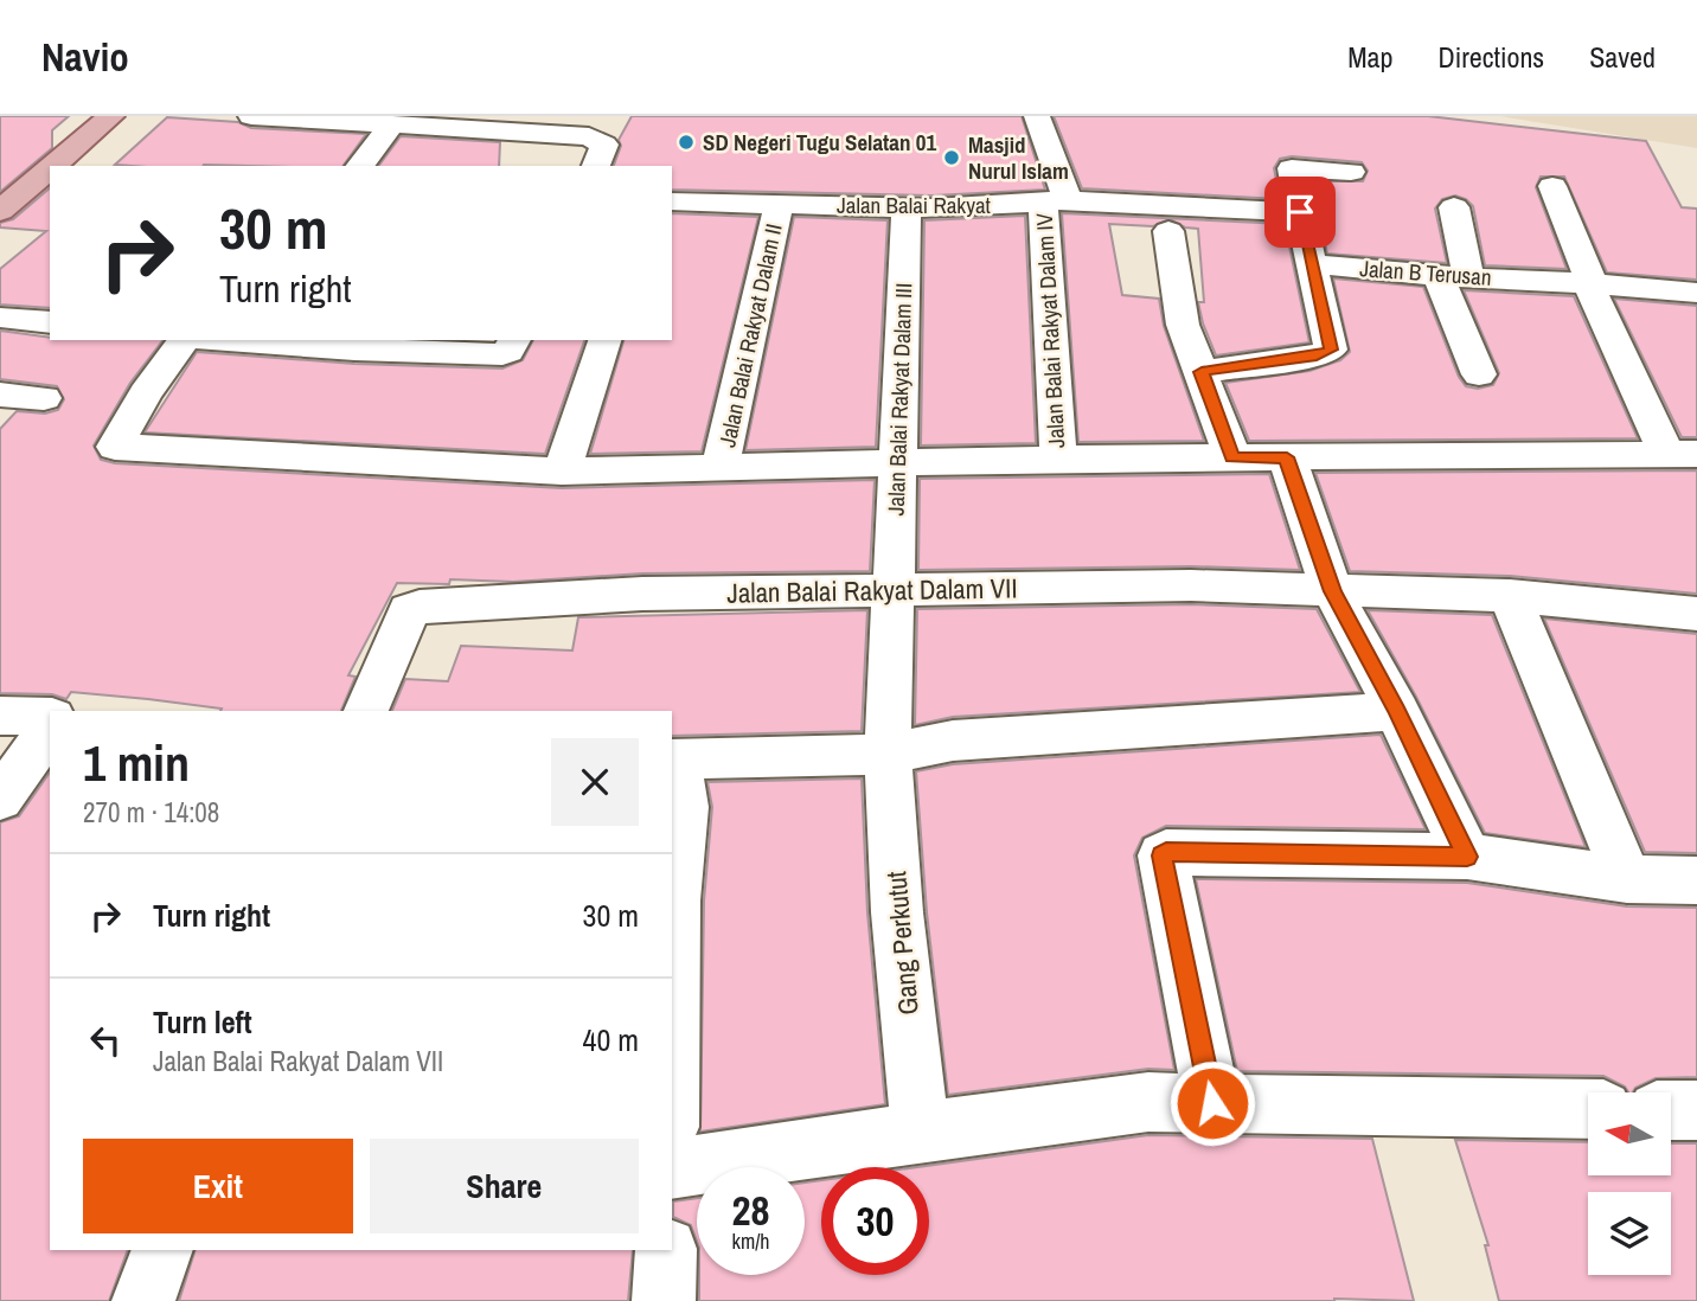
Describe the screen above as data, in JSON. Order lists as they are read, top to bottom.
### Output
{
  "streets": {
    "street": [
      "Jalan Balai Rakyat",
      "Jalan B Terusan",
      "Jalan Balai Rakyat Dalam IV",
      "Jalan Balai Rakyat Dalam II",
      "Jalan Balai Rakyat Dalam III",
      "Jalan Balai Rakyat Dalam VII",
      "Gang Perkutut"
    ]
  },
  "crossings": [
    ["Jalan Balai Rakyat", "Jalan Balai Rakyat Dalam IV"],
    ["Jalan Balai Rakyat", "Jalan Balai Rakyat Dalam II"],
    ["Jalan Balai Rakyat", "Jalan Balai Rakyat Dalam III"],
    ["Jalan Balai Rakyat Dalam III", "Jalan Balai Rakyat Dalam VII"],
    ["Jalan Balai Rakyat Dalam III", "Gang Perkutut"]
  ],
  "places": ["SD Negeri Tugu Selatan 01", "Masjid Nurul Islam"],
  "north": "left",
  "page": {
    "header": "Navio",
    "nav": ["Map", "Directions", "Saved"],
    "turn": ["30 m", "Turn right"],
    "heading": ["1 min", "270 m · 14:08"],
    "list": [
      {
        "name": "Turn right",
        "value": "30 m"
      },
      {
        "name": "Turn left",
        "note": "Jalan Balai Rakyat Dalam VII",
        "value": "40 m"
      }
    ],
    "buttons": ["Exit", "Share"],
    "speed": "28 km/h",
    "limit": "30"
  }
}
